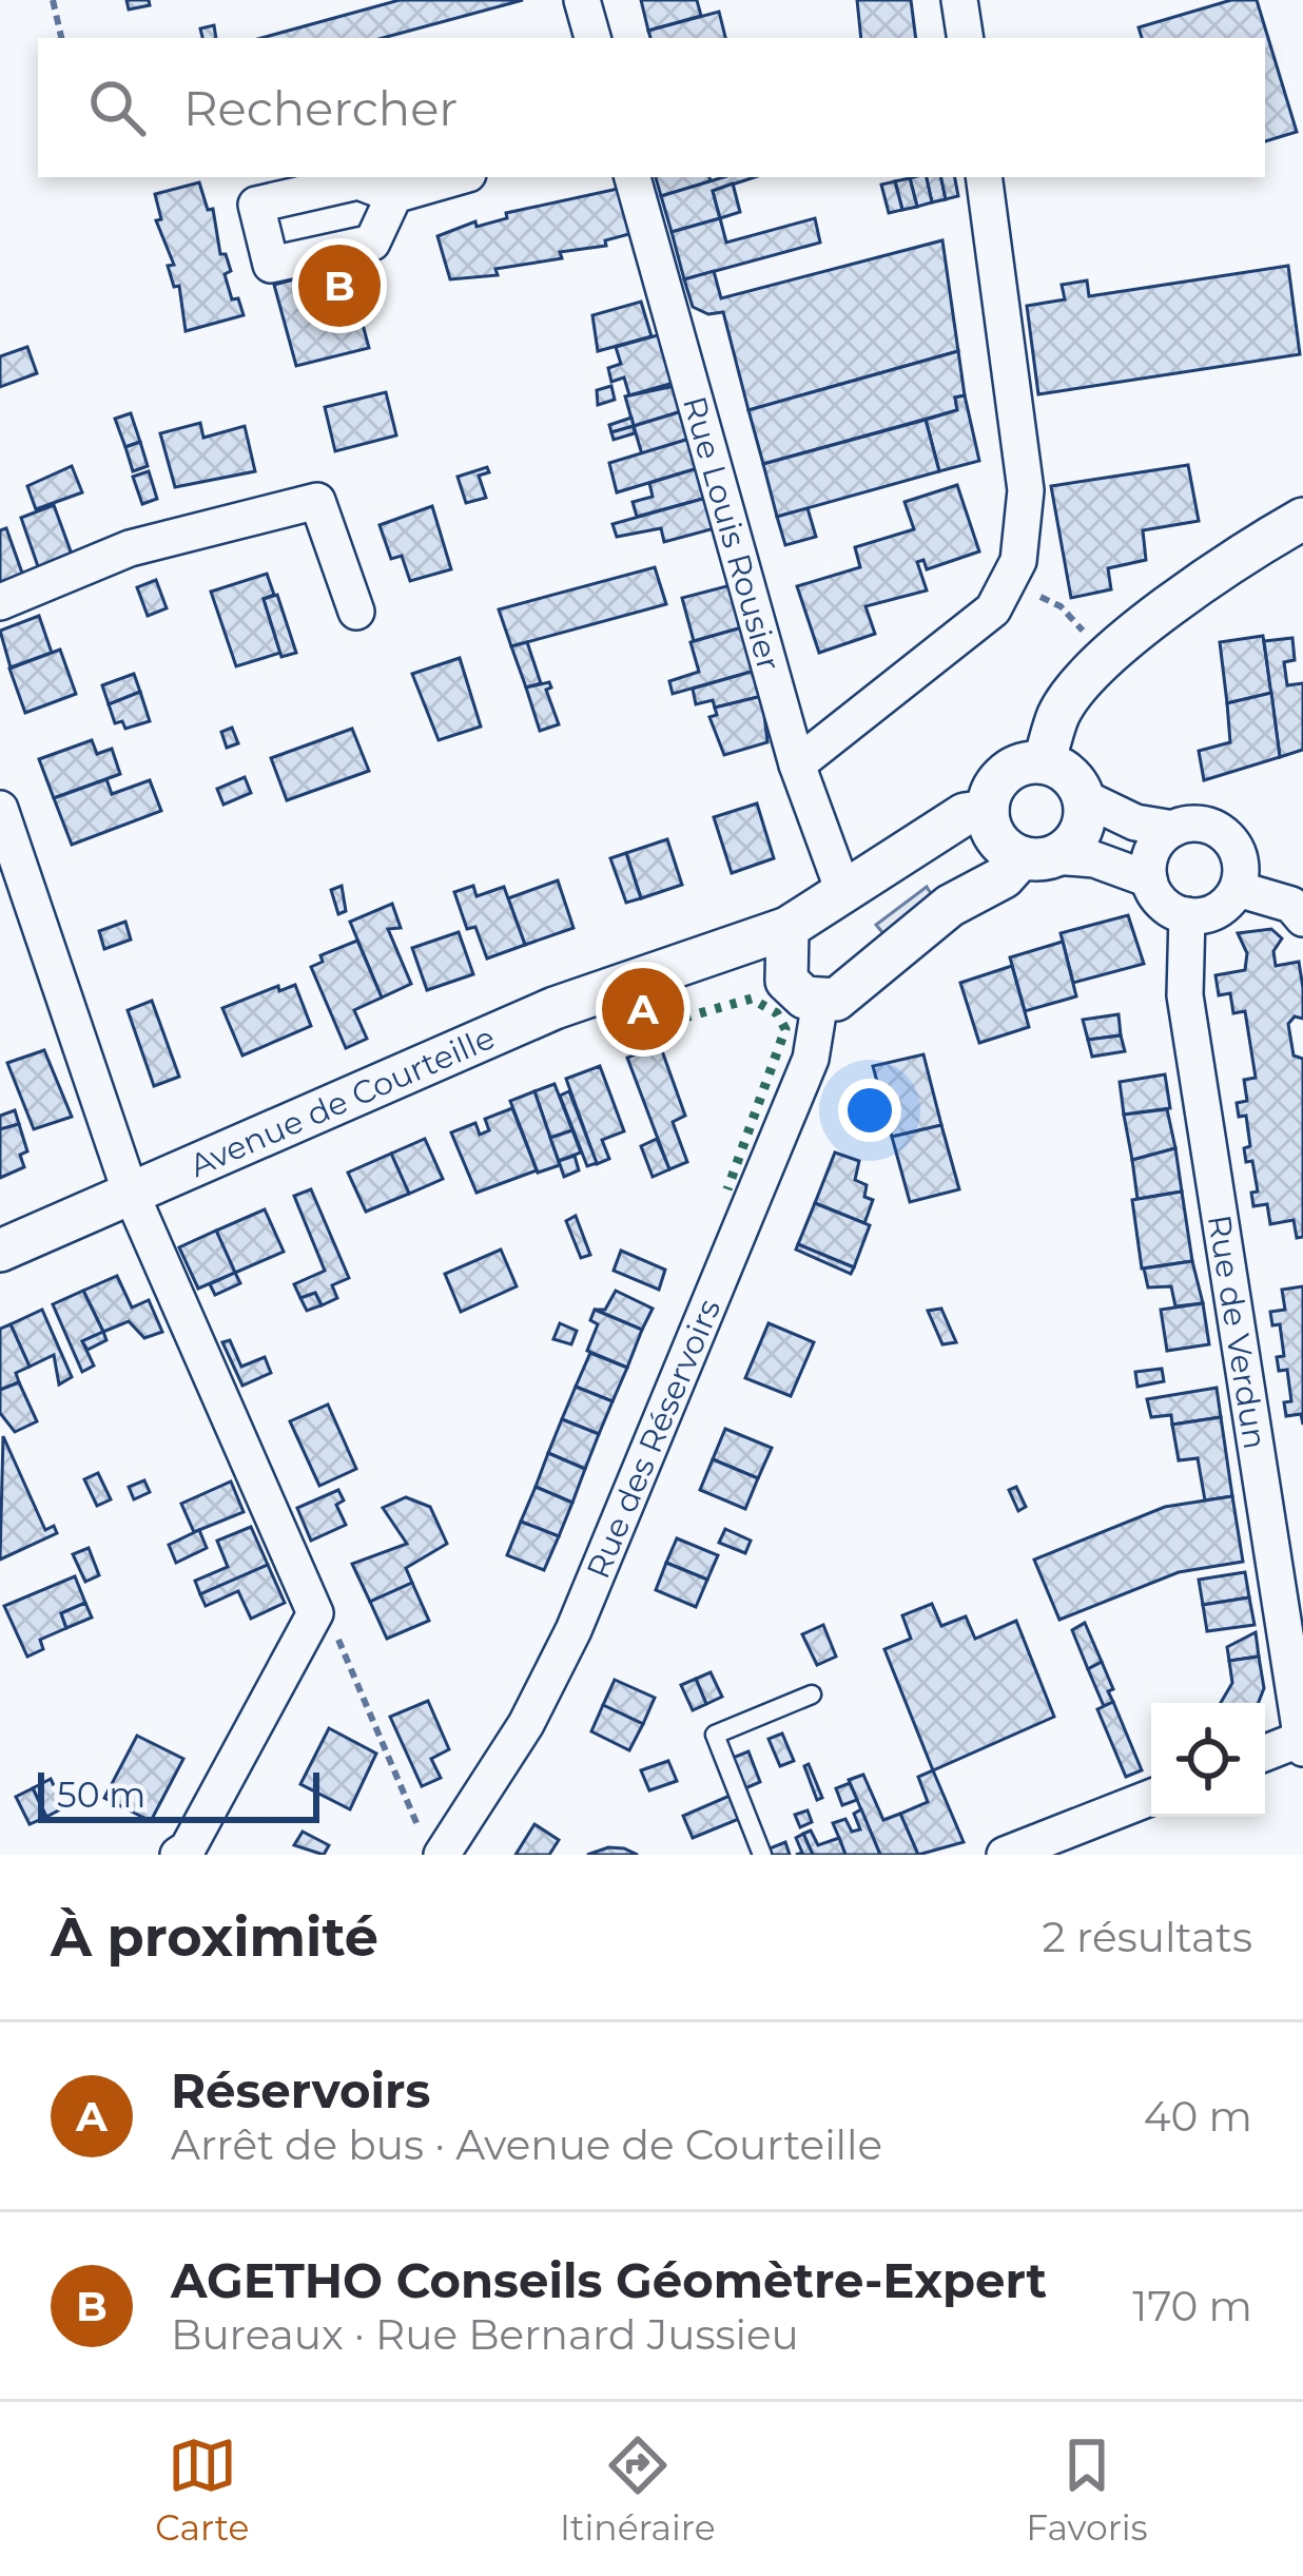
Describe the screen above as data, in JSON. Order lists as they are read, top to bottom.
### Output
{
  "streets": {
    "street": [
      "Rue Louis Rousier",
      "Avenue de Courteille",
      "Rue de Verdun",
      "Rue des Réservoirs"
    ]
  },
  "crossings": [
    ["Rue Louis Rousier", "Avenue de Courteille"],
    ["Avenue de Courteille", "Rue des Réservoirs"]
  ],
  "scale_bar": "50 m",
  "page": {
    "search": "Rechercher",
    "pins": ["B", "A"],
    "scale": "50 m",
    "heading": ["À proximité", "2 résultats"],
    "list": [
      {
        "mark": "A",
        "name": "Réservoirs",
        "note": "Arrêt de bus · Avenue de Courteille",
        "value": "40 m"
      },
      {
        "mark": "B",
        "name": "AGETHO Conseils Géomètre-Expert",
        "note": "Bureaux · Rue Bernard Jussieu",
        "value": "170 m"
      }
    ],
    "nav": ["Carte", "Itinéraire", "Favoris"]
  }
}
